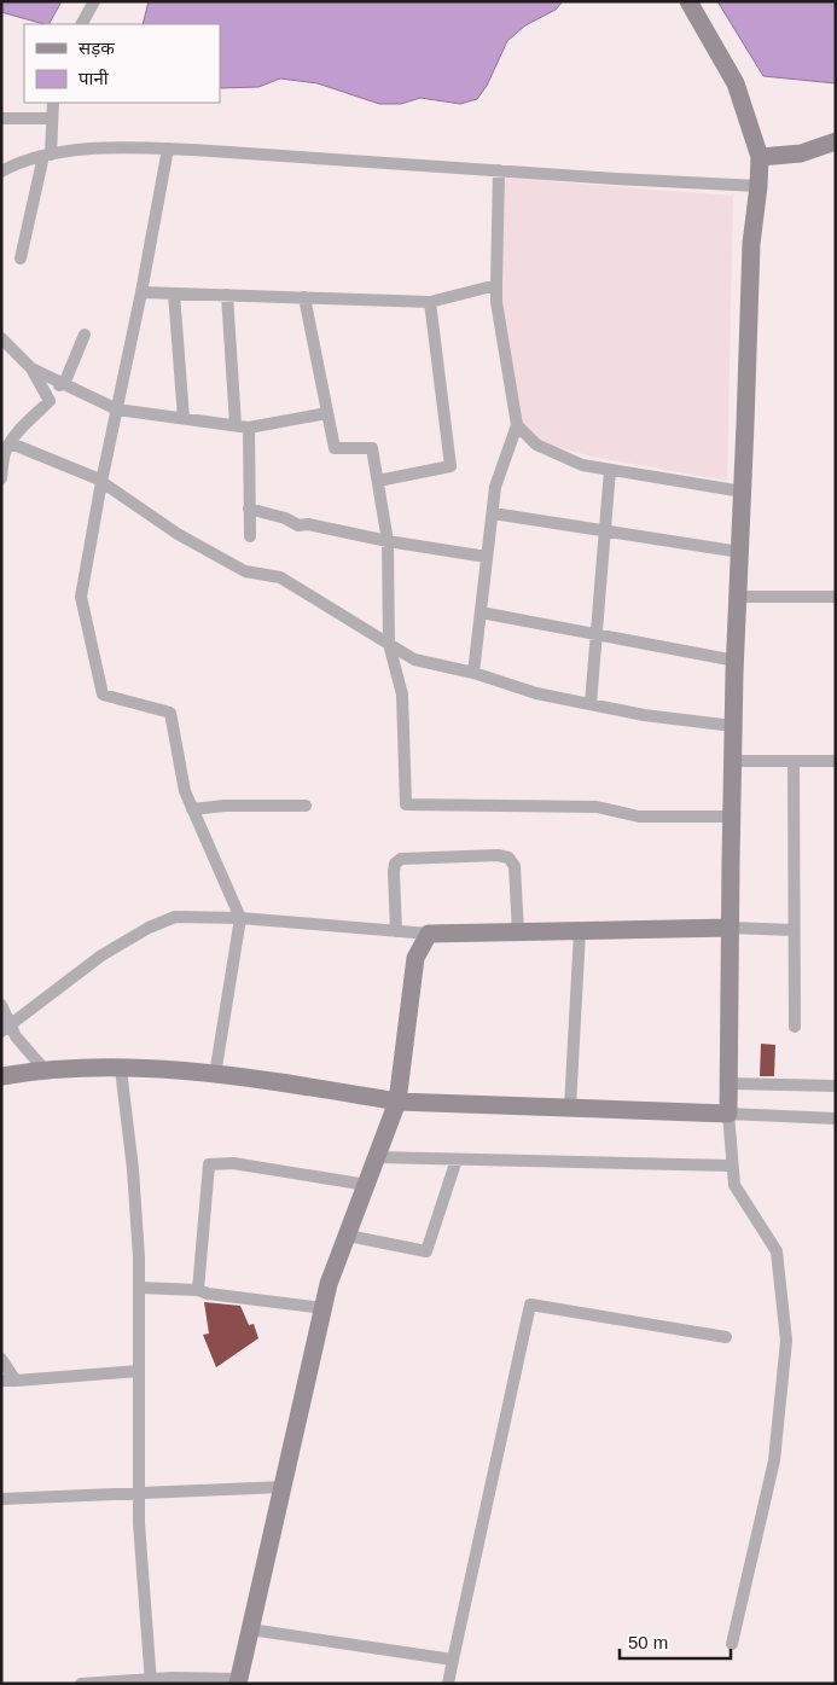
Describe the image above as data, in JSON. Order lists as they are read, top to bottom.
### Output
{
  "legend": ["सड़क", "पानी"],
  "scale_bar": "50 m"
}
